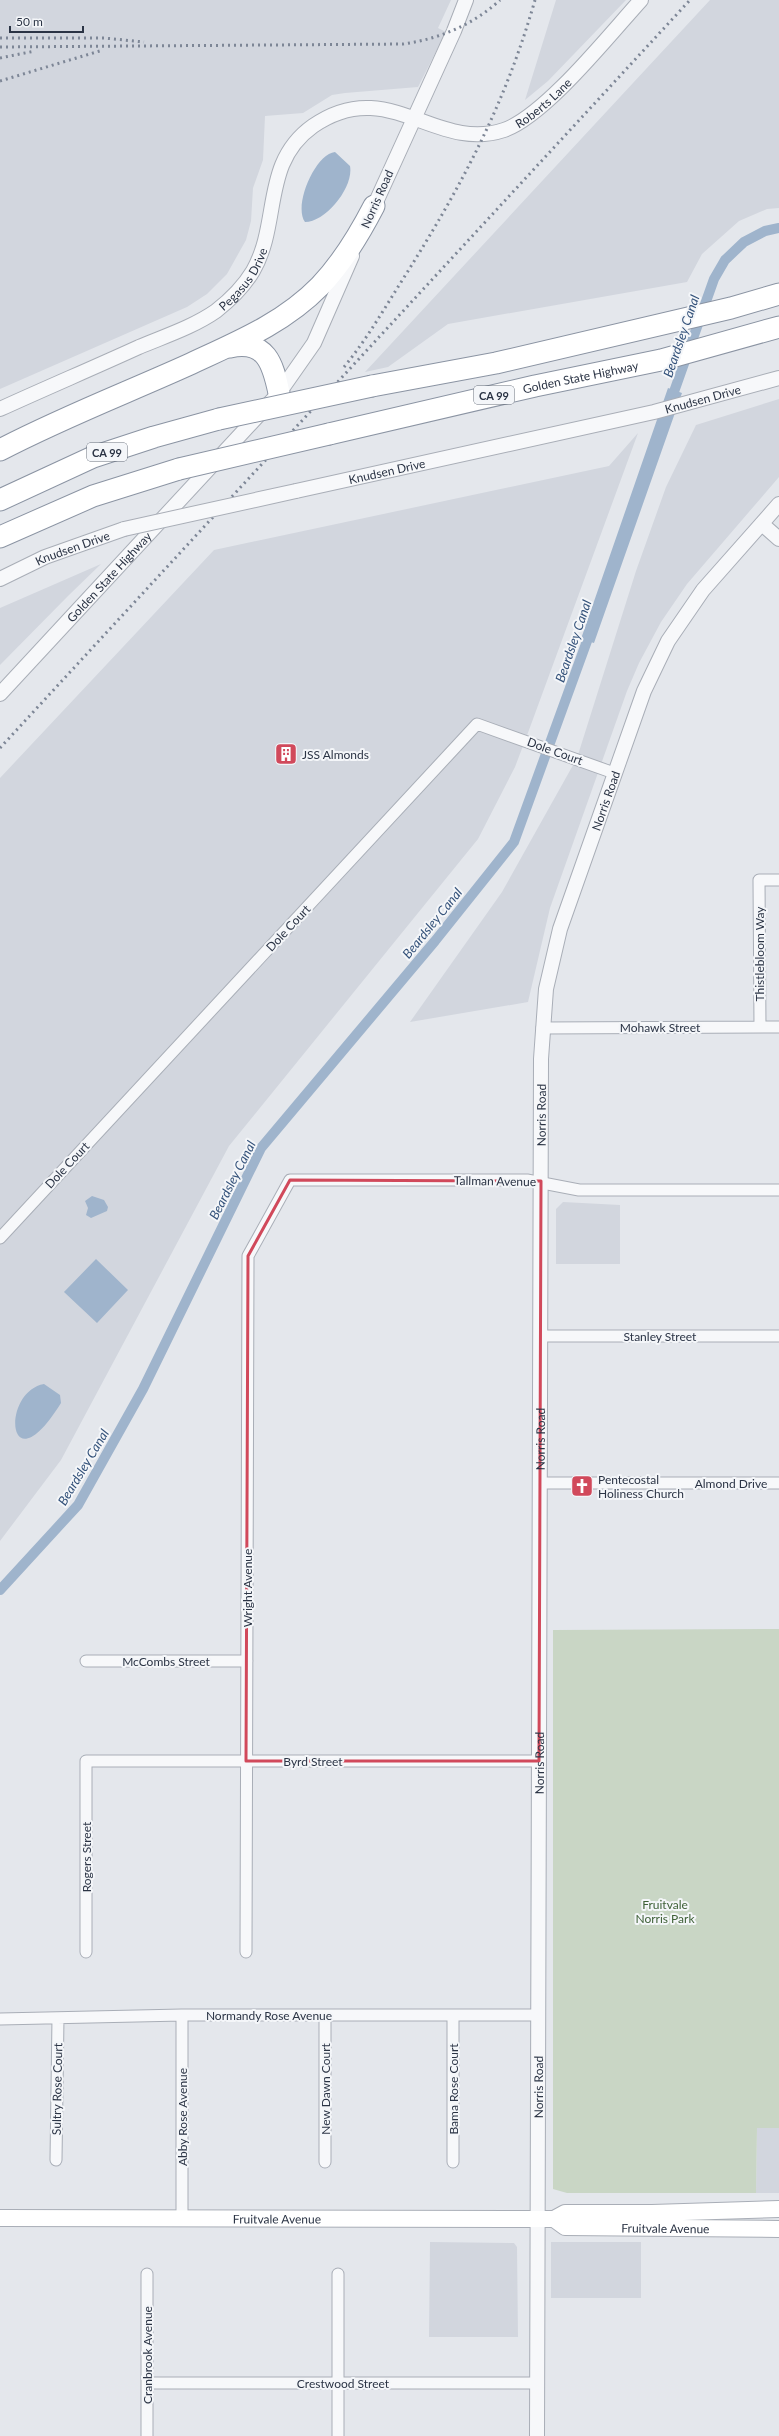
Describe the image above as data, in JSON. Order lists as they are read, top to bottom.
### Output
{
  "streets": {
    "highway": ["Golden State Highway", "CA 99"],
    "main road": ["Fruitvale Avenue"],
    "street": [
      "Roberts Lane",
      "Norris Road",
      "Pegasus Drive",
      "Knudsen Drive",
      "Dole Court",
      "Thistlebloom Way",
      "Mohawk Street",
      "Tallman Avenue",
      "Stanley Street",
      "Almond Drive",
      "Wright Avenue",
      "McCombs Street",
      "Byrd Street",
      "Rogers Street",
      "Normandy Rose Avenue",
      "Sultry Rose Court",
      "New Dawn Court",
      "Bama Rose Court",
      "Abby Rose Avenue",
      "Cranbrook Avenue",
      "Crestwood Street"
    ]
  },
  "crossings": [
    ["Roberts Lane", "Norris Road"],
    ["Roberts Lane", "Pegasus Drive"],
    ["Norris Road", "Pegasus Drive"],
    ["Norris Road", "Golden State Highway"],
    ["Norris Road", "Dole Court"],
    ["Norris Road", "Mohawk Street"],
    ["Norris Road", "Tallman Avenue"],
    ["Norris Road", "Stanley Street"],
    ["Norris Road", "Almond Drive"],
    ["Norris Road", "Byrd Street"],
    ["Norris Road", "Normandy Rose Avenue"],
    ["Norris Road", "Fruitvale Avenue"],
    ["Norris Road", "Crestwood Street"],
    ["Thistlebloom Way", "Mohawk Street"],
    ["Tallman Avenue", "Wright Avenue"],
    ["Wright Avenue", "McCombs Street"],
    ["Wright Avenue", "Byrd Street"],
    ["Byrd Street", "Rogers Street"],
    ["Normandy Rose Avenue", "Sultry Rose Court"],
    ["Normandy Rose Avenue", "New Dawn Court"],
    ["Normandy Rose Avenue", "Bama Rose Court"],
    ["Normandy Rose Avenue", "Abby Rose Avenue"],
    ["Abby Rose Avenue", "Fruitvale Avenue"],
    ["Cranbrook Avenue", "Crestwood Street"]
  ],
  "water": ["Beardsley Canal"],
  "parks": ["Fruitvale Norris Park"],
  "places": {
    "building": ["JSS Almonds"],
    "church": ["Pentecostal Holiness Church"]
  },
  "scale_bar": "50 m"
}
